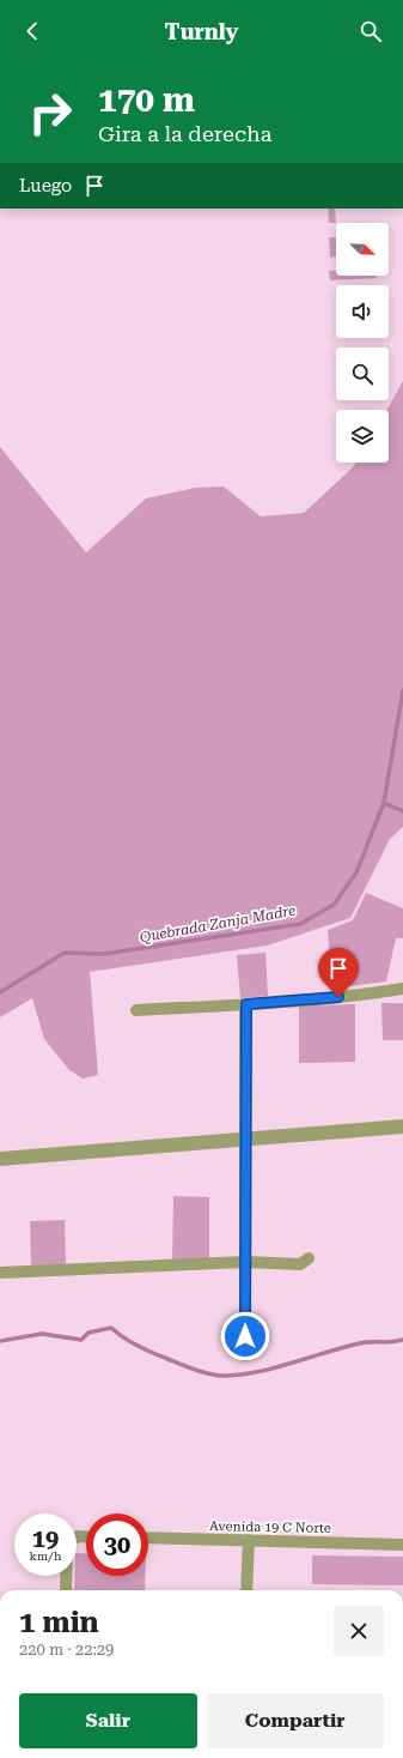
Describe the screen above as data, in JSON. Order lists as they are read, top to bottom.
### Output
{
  "streets": {
    "street": ["Avenida 19 C Norte"]
  },
  "water": ["Quebrada Zanja Madre"],
  "north": "bottom right",
  "page": {
    "header": "Turnly",
    "turn": ["170 m", "Gira a la derecha"],
    "then": "Luego",
    "speed": "19 km/h",
    "limit": "30",
    "heading": ["1 min", "220 m · 22:29"],
    "buttons": ["Salir", "Compartir"]
  }
}
